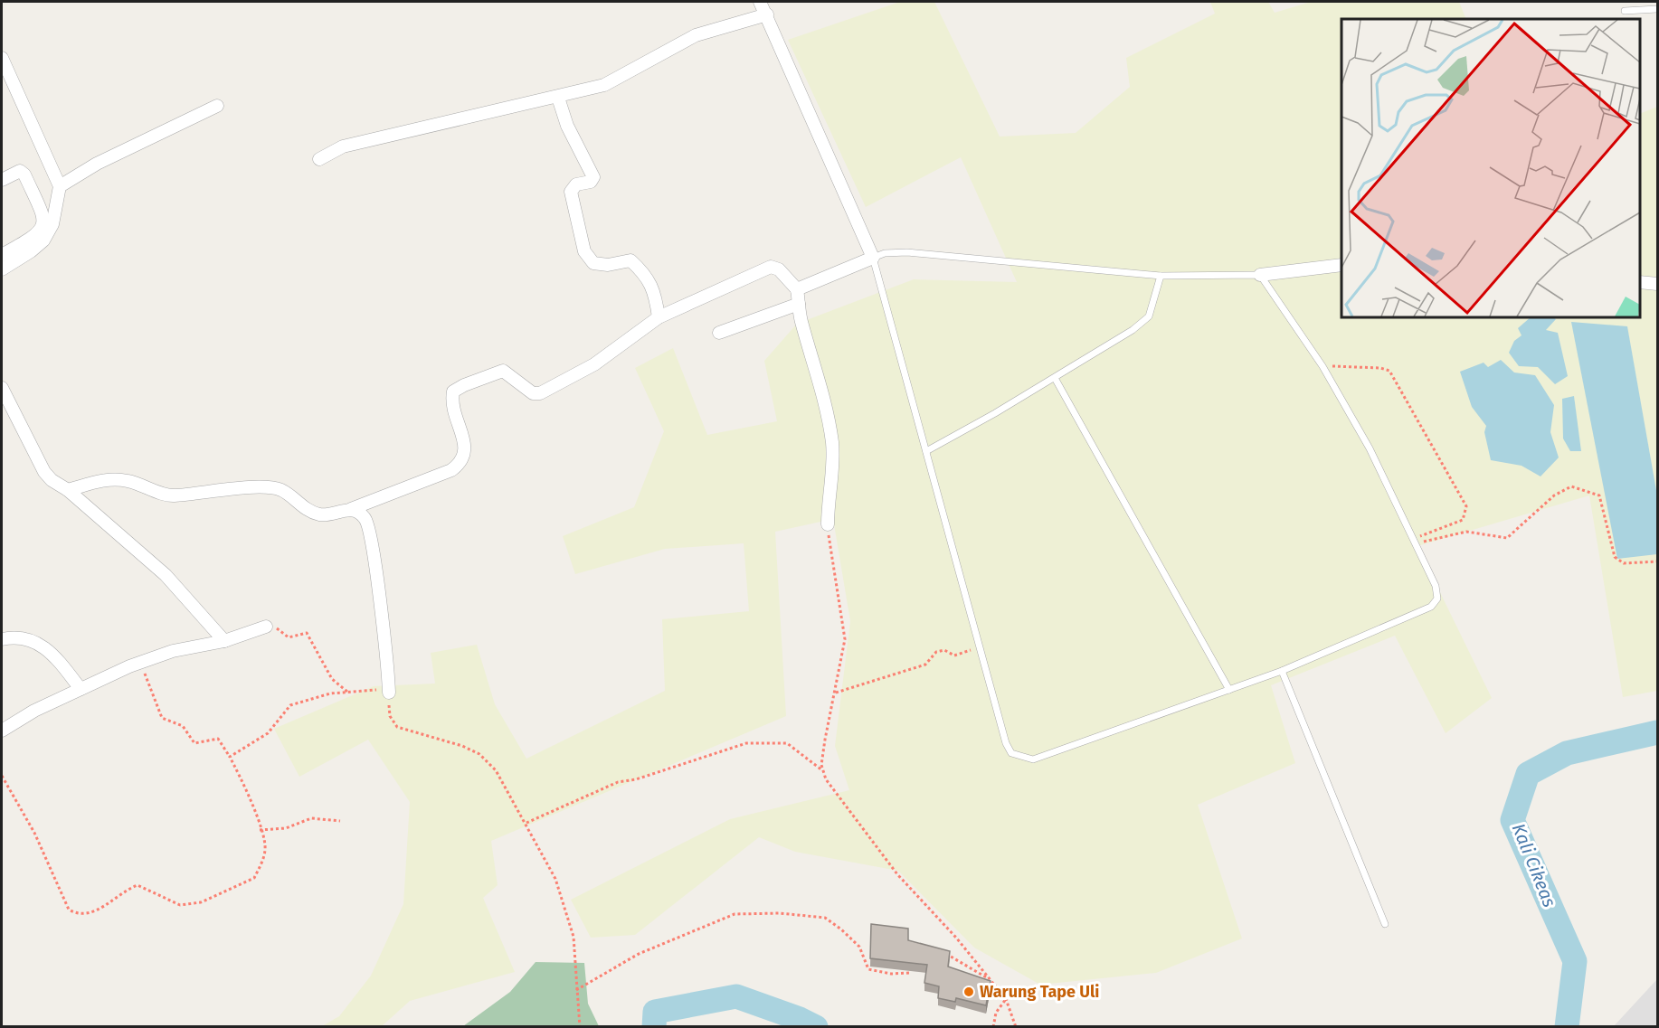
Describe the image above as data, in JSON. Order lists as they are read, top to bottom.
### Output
{
  "water": ["Kali Cikeas"],
  "places": ["Warung Tape Uli"]
}
